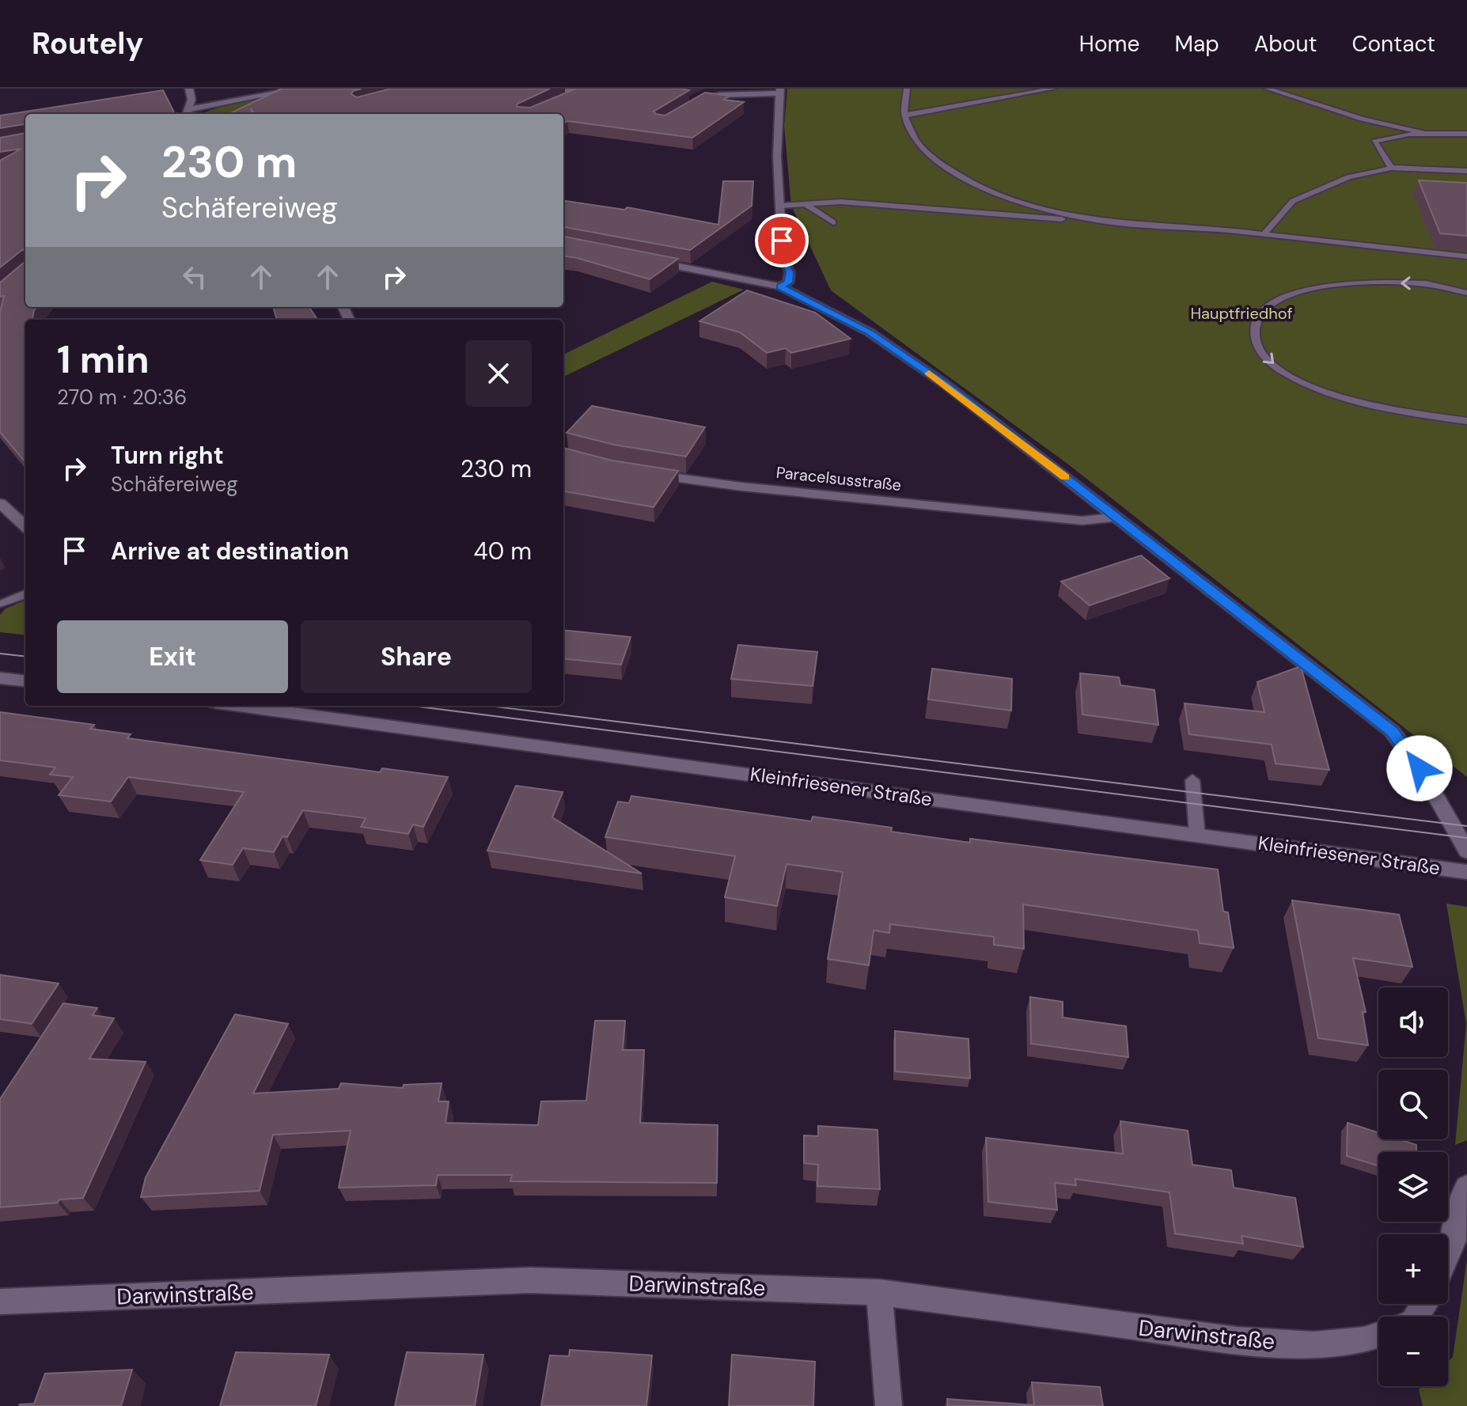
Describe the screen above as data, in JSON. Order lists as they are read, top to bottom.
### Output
{
  "streets": {
    "street": ["Paracelsusstraße", "Kleinfriesener Straße", "Darwinstraße"]
  },
  "parks": ["Hauptfriedhof"],
  "page": {
    "header": "Routely",
    "nav": [
      "Home",
      "Map",
      "About",
      "Contact"
    ],
    "turn": ["230 m", "Schäfereiweg"],
    "heading": ["1 min", "270 m · 20:36"],
    "list": [
      {
        "name": "Turn right",
        "note": "Schäfereiweg",
        "value": "230 m"
      },
      {
        "name": "Arrive at destination",
        "value": "40 m"
      }
    ],
    "buttons": ["Exit", "Share"],
    "map_buttons": ["+", "−"]
  }
}
